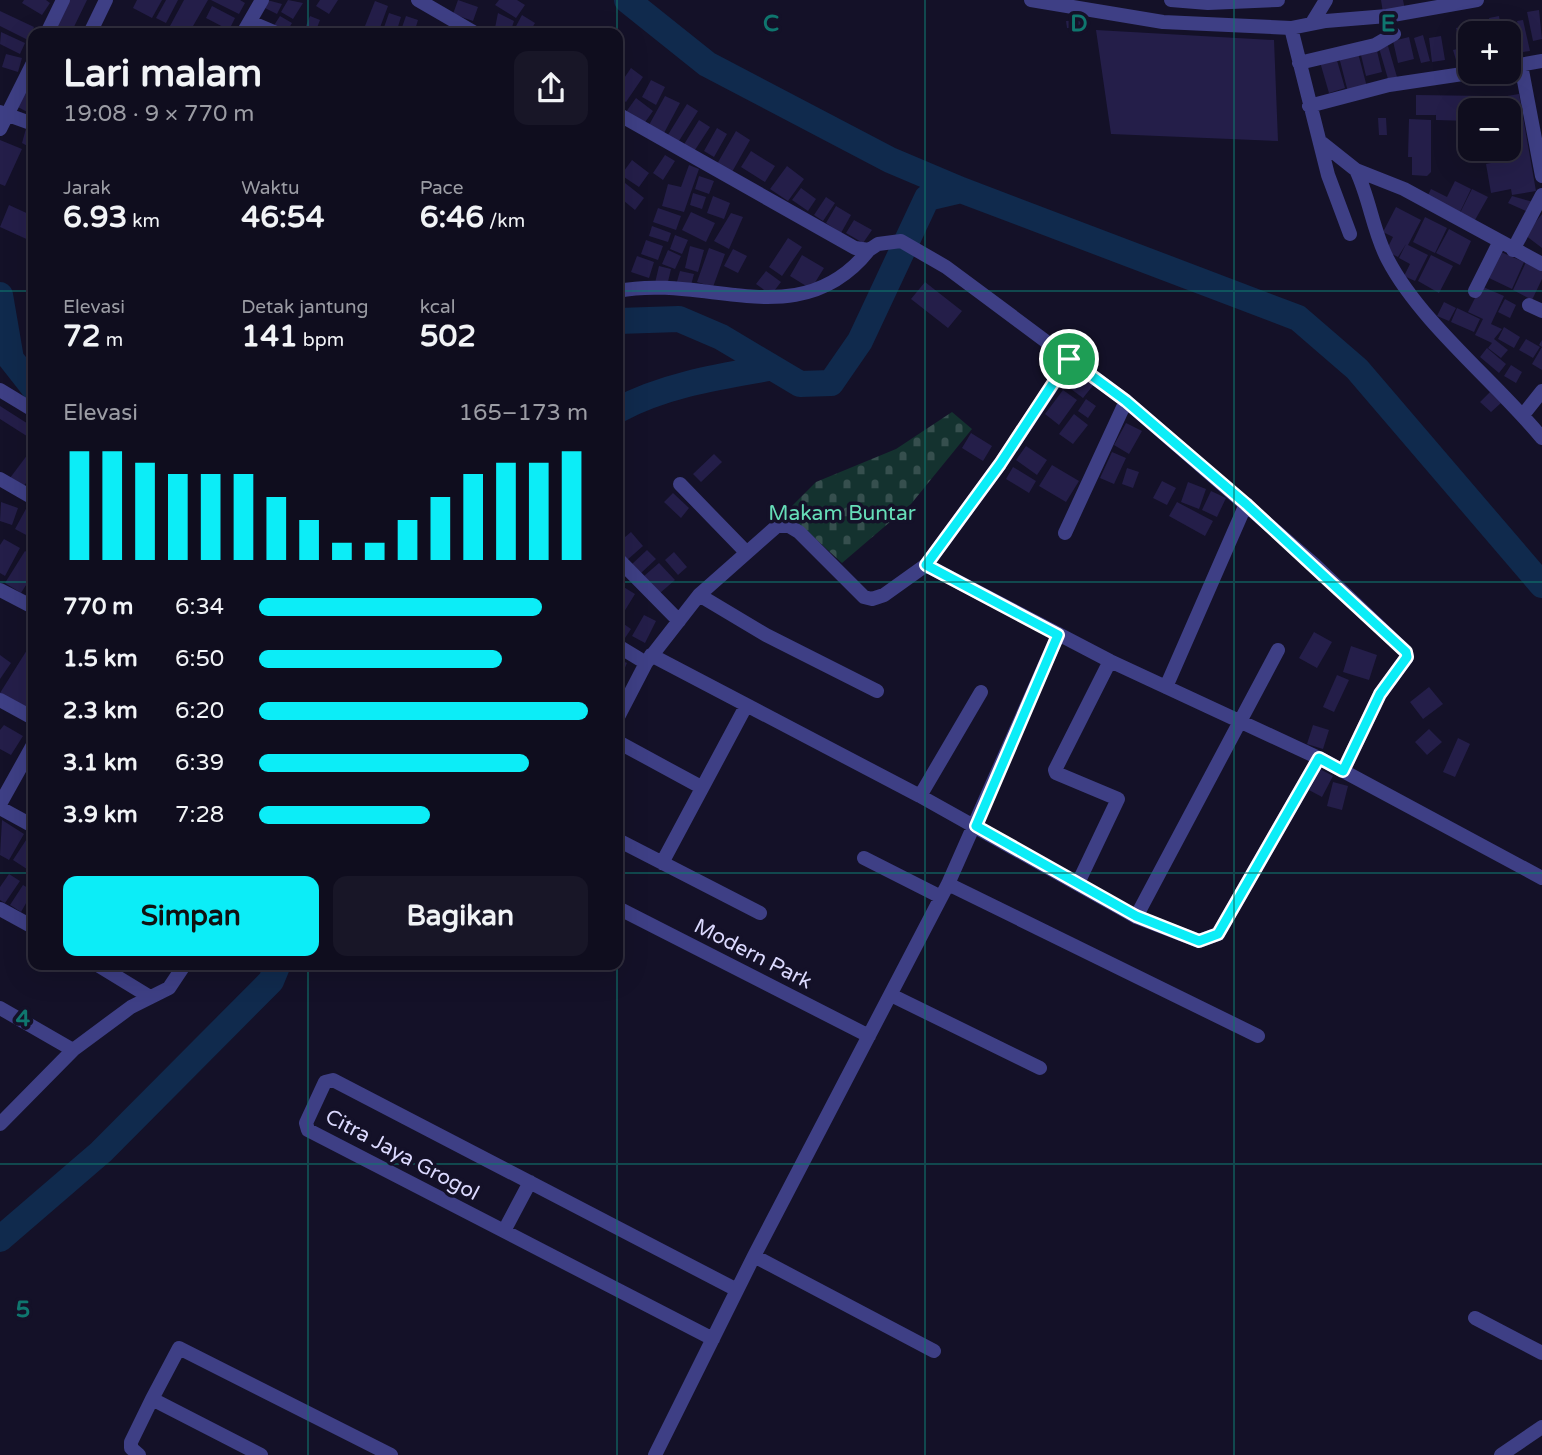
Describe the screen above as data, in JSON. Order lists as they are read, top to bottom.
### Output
{
  "streets": {
    "street": ["Modern Park", "Citra Jaya Grogol"]
  },
  "parks": ["Makam Buntar"],
  "page": {
    "map_buttons": ["+", "−"],
    "heading": ["Lari malam", "19:08 · 9 × 770 m"],
    "stats": [
      ["Jarak", "6.93 km"],
      ["Waktu", "46:54"],
      ["Pace", "6:46 /km"],
      ["Elevasi", "72 m"],
      ["Detak jantung", "141 bpm"],
      ["kcal", "502"]
    ],
    "chart": ["Elevasi", "165–173 m"],
    "list": [
      {
        "name": "770 m",
        "note": "6:34"
      },
      {
        "name": "1.5 km",
        "note": "6:50"
      },
      {
        "name": "2.3 km",
        "note": "6:20"
      },
      {
        "name": "3.1 km",
        "note": "6:39"
      },
      {
        "name": "3.9 km",
        "note": "7:28"
      }
    ],
    "buttons": ["Simpan", "Bagikan"]
  },
  "grid": {
    "columns": ["C", "D", "E"],
    "rows": ["4", "5"]
  }
}
